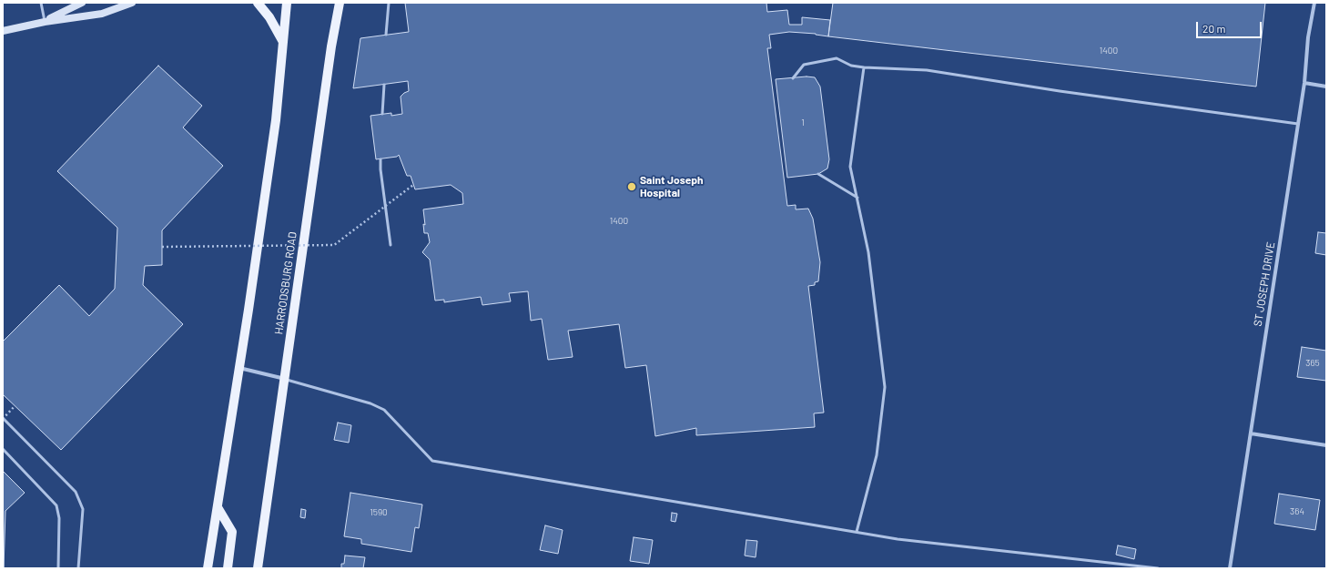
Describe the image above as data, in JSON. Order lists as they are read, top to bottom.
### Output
{
  "streets": {
    "main road": ["HARRODSBURG ROAD"],
    "street": ["ST JOSEPH DRIVE"]
  },
  "places": ["Saint Joseph Hospital"],
  "house_numbers": [
    "1400",
    "1",
    "1400",
    "365",
    "364",
    "1590"
  ],
  "scale_bar": "20 m"
}
